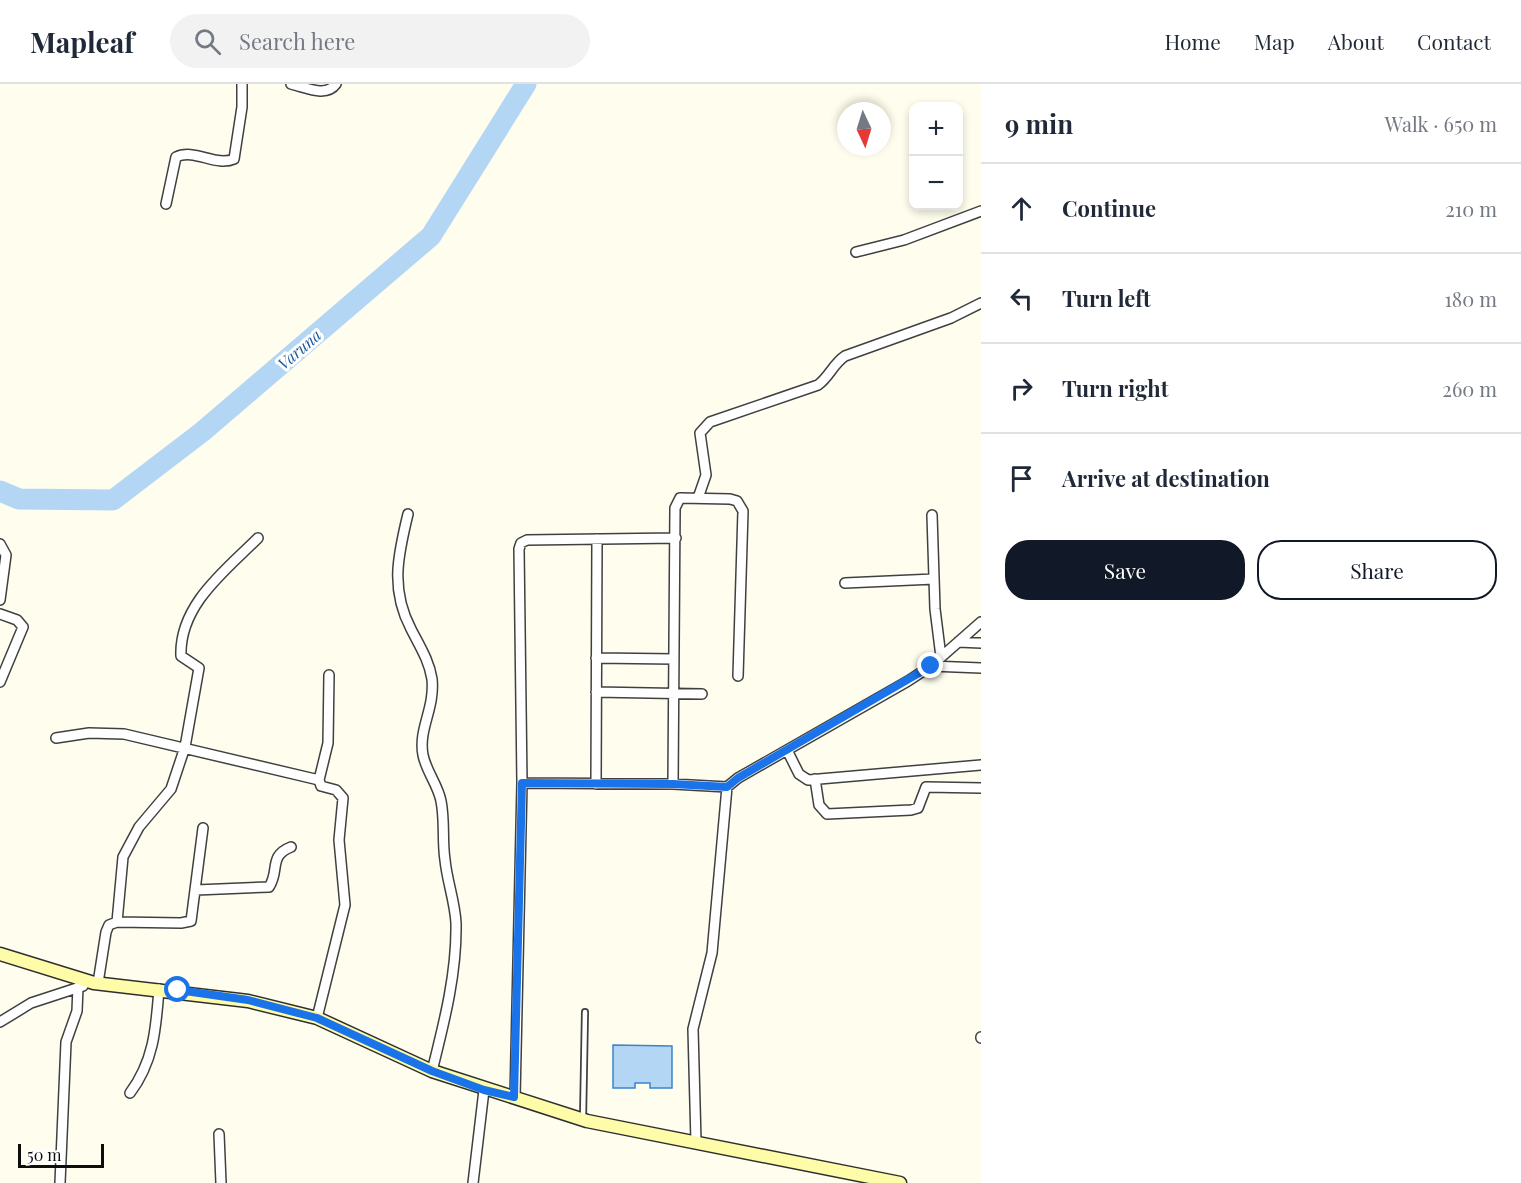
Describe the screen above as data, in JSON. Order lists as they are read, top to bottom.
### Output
{
  "water": ["Varuna"],
  "scale_bar": "50 m",
  "north": "bottom",
  "page": {
    "header": "Mapleaf",
    "search": "Search here",
    "nav": [
      "Home",
      "Map",
      "About",
      "Contact"
    ],
    "heading": ["9 min", "Walk · 650 m"],
    "map_buttons": ["+", "−"],
    "list": [
      ["Continue", "210 m"],
      ["Turn left", "180 m"],
      ["Turn right", "260 m"],
      "Arrive at destination"
    ],
    "buttons": ["Save", "Share"],
    "scale": "50 m"
  }
}
